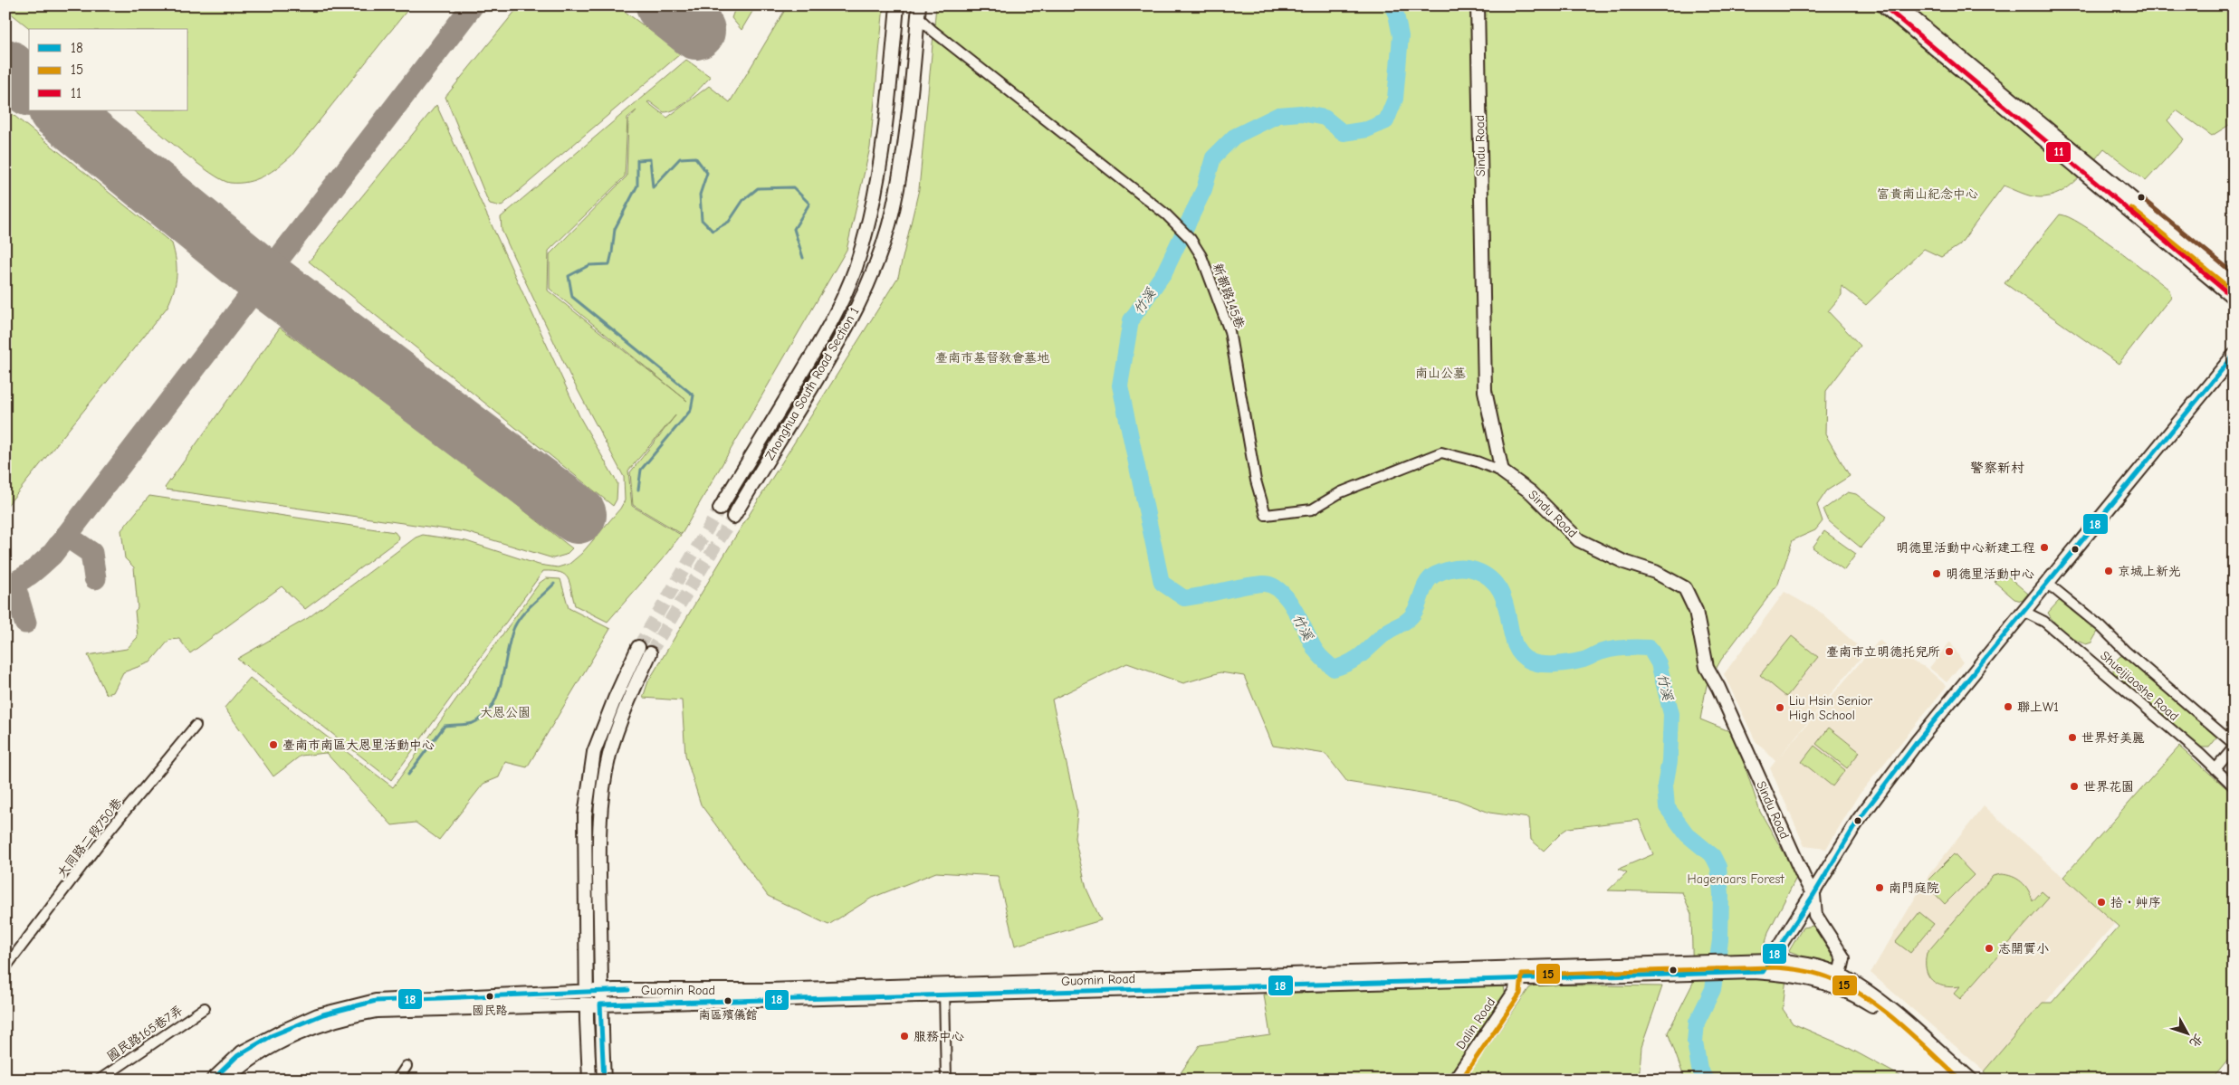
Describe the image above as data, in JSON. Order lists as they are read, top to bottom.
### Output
{
  "streets": {
    "street": [
      "Sindu Road",
      "新都路145巷",
      "Zhonghua South Road Section 1",
      "Shueijiaoshe Road",
      "大同路二段750巷",
      "Guomin Road",
      "Dalin Road",
      "國民路165巷7弄"
    ]
  },
  "crossings": [
    ["Sindu Road", "新都路145巷"],
    ["新都路145巷", "Zhonghua South Road Section 1"],
    ["Guomin Road", "Dalin Road"]
  ],
  "districts": ["警察新村"],
  "water": ["竹溪"],
  "parks": [
    "富貴南山紀念中心",
    "臺南市基督教會墓地",
    "南山公墓",
    "大恩公園",
    "Hagenaars Forest"
  ],
  "places": [
    "明德里活動中心新建工程",
    "京城上新光",
    "明德里活動中心",
    "臺南市立明德托兒所",
    "聯上W1",
    "Liu Hsin Senior High School",
    "世界好美麗",
    "臺南市南區大恩里活動中心",
    "世界花園",
    "南門庭院",
    "拾・艸序",
    "志開實小",
    "國民路",
    "南區殯儀館",
    "服務中心"
  ],
  "lines": ["transit line 11", "transit line 15", "transit line 18"],
  "legend": ["18", "15", "11"],
  "north": "bottom right"
}
